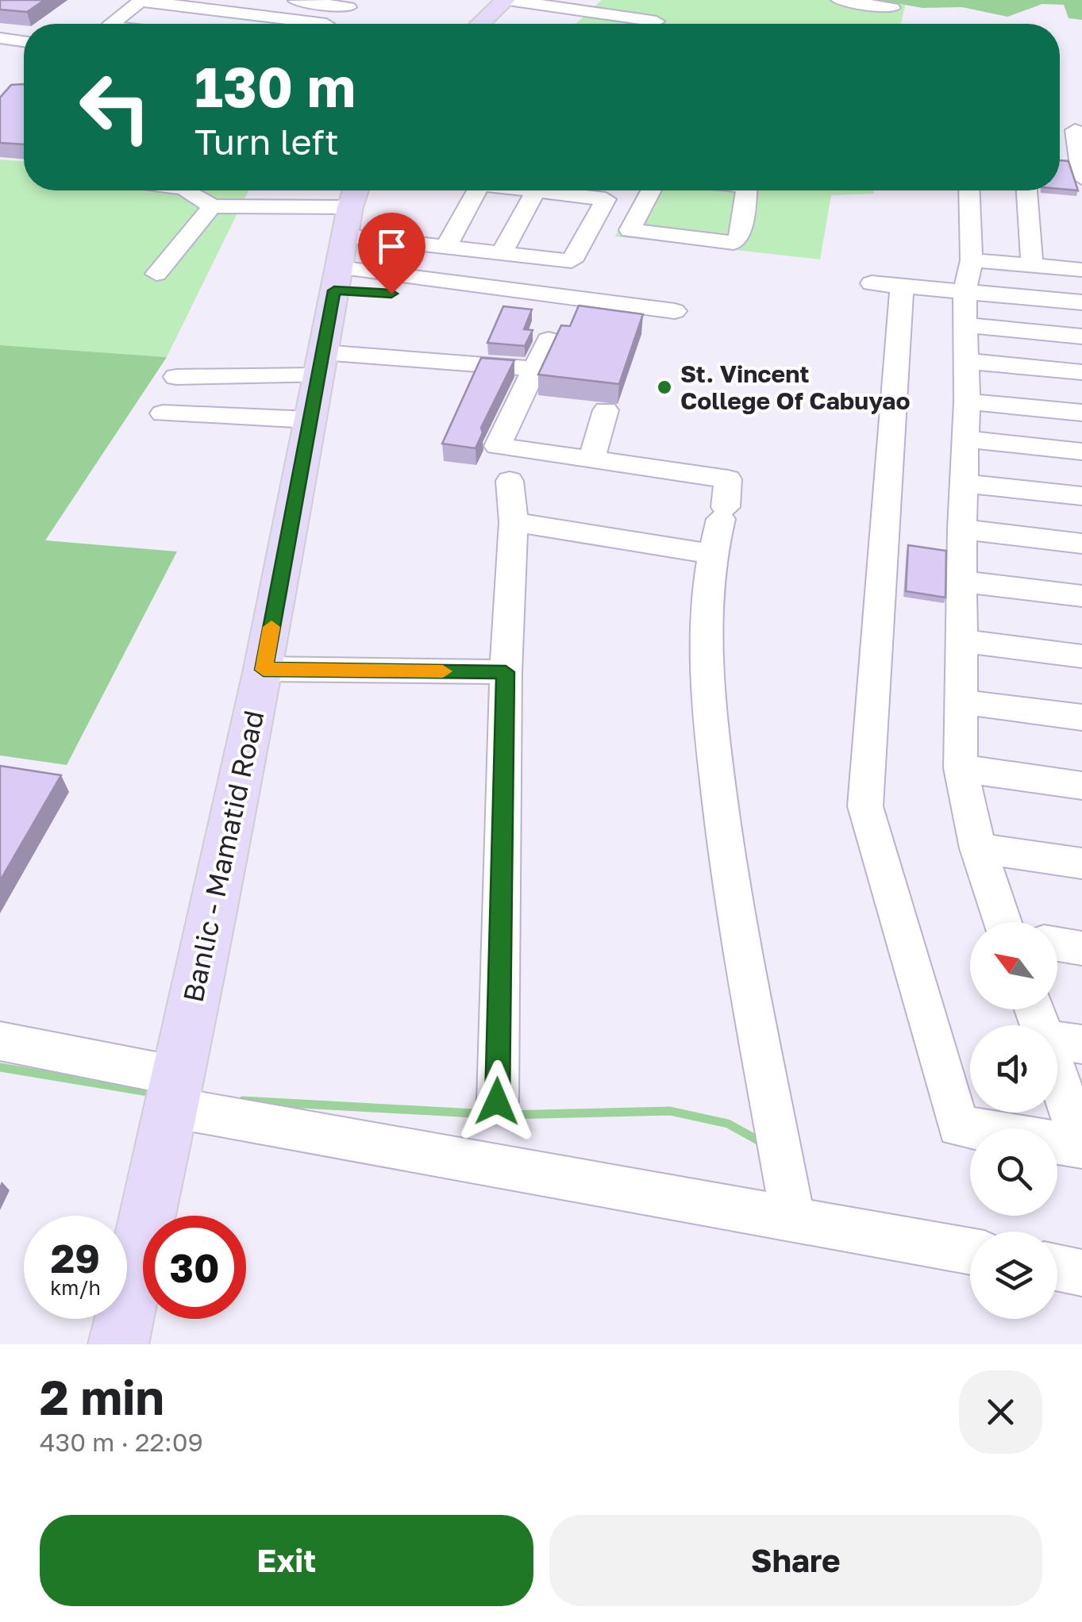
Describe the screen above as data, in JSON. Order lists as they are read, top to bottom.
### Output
{
  "streets": {
    "main road": ["Banlic - Mamatid Road"]
  },
  "places": ["St. Vincent College Of Cabuyao"],
  "north": "top left",
  "page": {
    "turn": ["130 m", "Turn left"],
    "speed": "29 km/h",
    "limit": "30",
    "heading": ["2 min", "430 m · 22:09"],
    "buttons": ["Exit", "Share"]
  }
}
